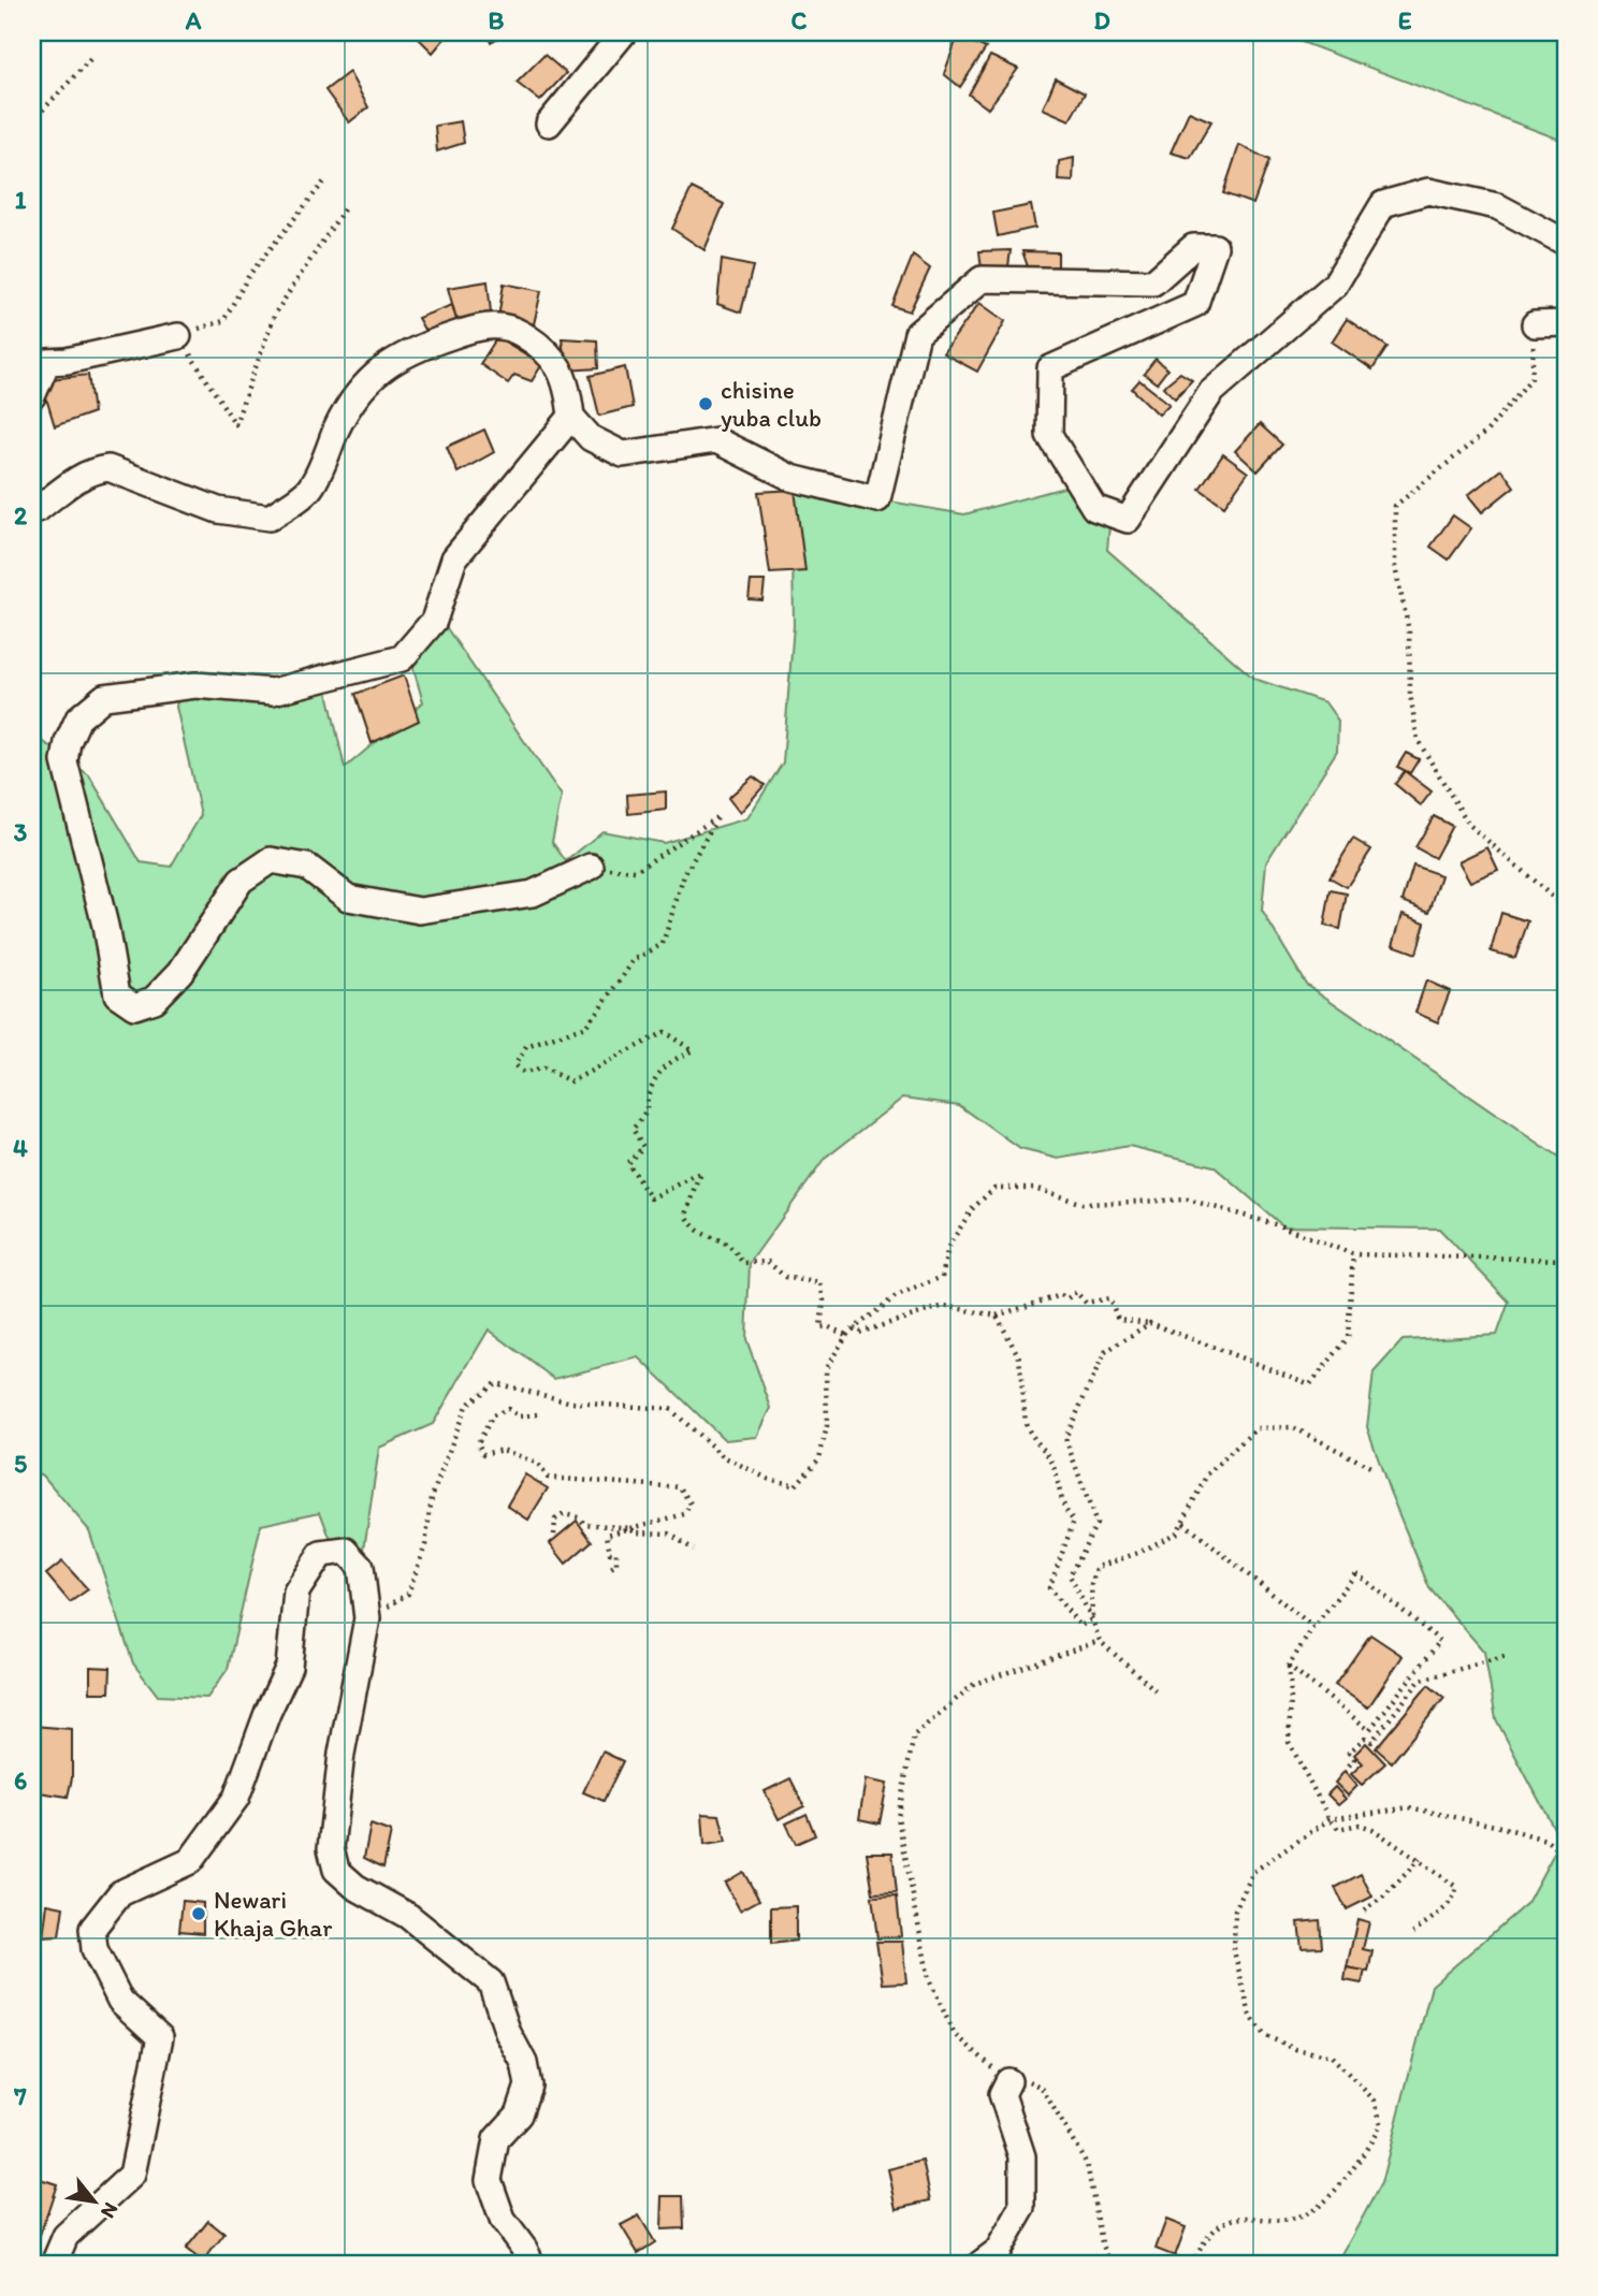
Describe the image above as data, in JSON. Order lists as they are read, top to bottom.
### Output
{
  "places": ["chisine yuba club", "Newari Khaja Ghar"],
  "north": "bottom right",
  "grid": {
    "columns": [
      "A",
      "B",
      "C",
      "D",
      "E"
    ],
    "rows": [
      "1",
      "2",
      "3",
      "4",
      "5",
      "6",
      "7"
    ]
  }
}
